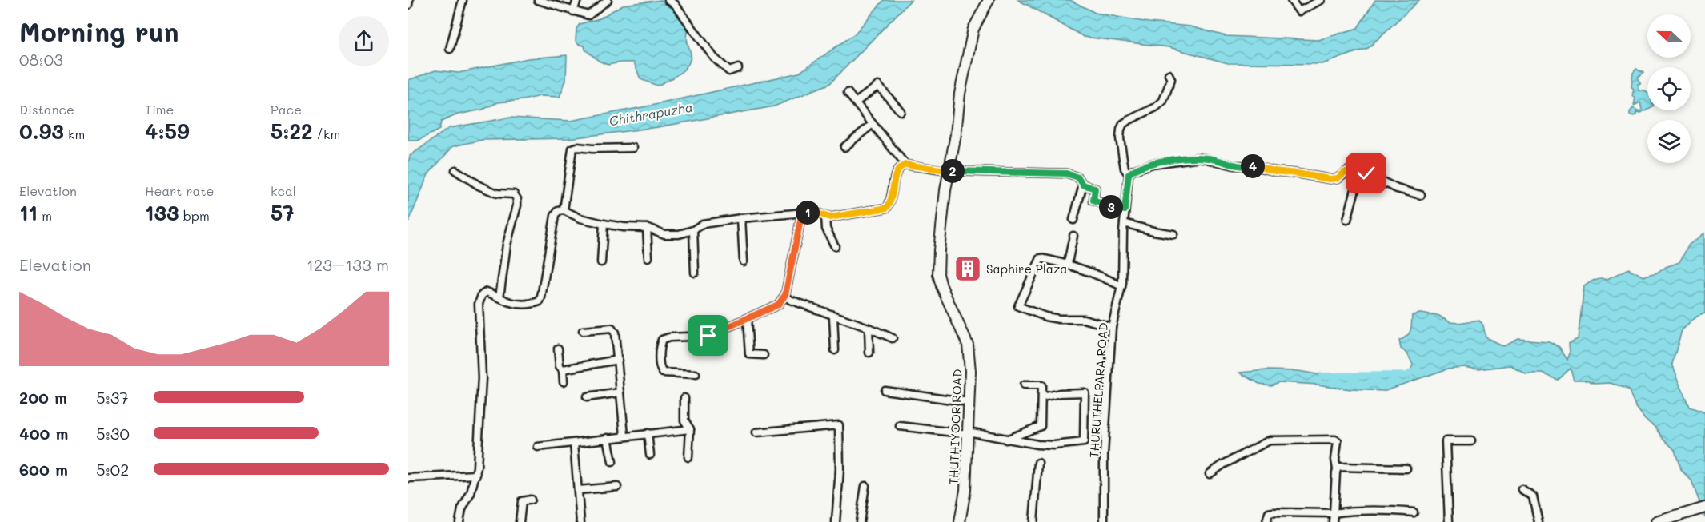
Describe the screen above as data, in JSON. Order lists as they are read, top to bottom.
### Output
{
  "streets": {
    "main road": ["THUTHIYOOR ROAD"],
    "street": ["THURUTHELPARA ROAD"]
  },
  "water": ["Chithrapuzha"],
  "places": {
    "building": ["Saphire Plaza"]
  },
  "north": "left",
  "page": {
    "heading": ["Morning run", "08:03"],
    "stats": [
      ["Distance", "0.93 km"],
      ["Time", "4:59"],
      ["Pace", "5:22 /km"],
      ["Elevation", "11 m"],
      ["Heart rate", "133 bpm"],
      ["kcal", "57"]
    ],
    "pins": [
      "4",
      "2",
      "3",
      "1"
    ],
    "chart": ["Elevation", "123–133 m"],
    "list": [
      {
        "name": "200 m",
        "note": "5:37"
      },
      {
        "name": "400 m",
        "note": "5:30"
      },
      {
        "name": "600 m",
        "note": "5:02"
      }
    ]
  }
}
